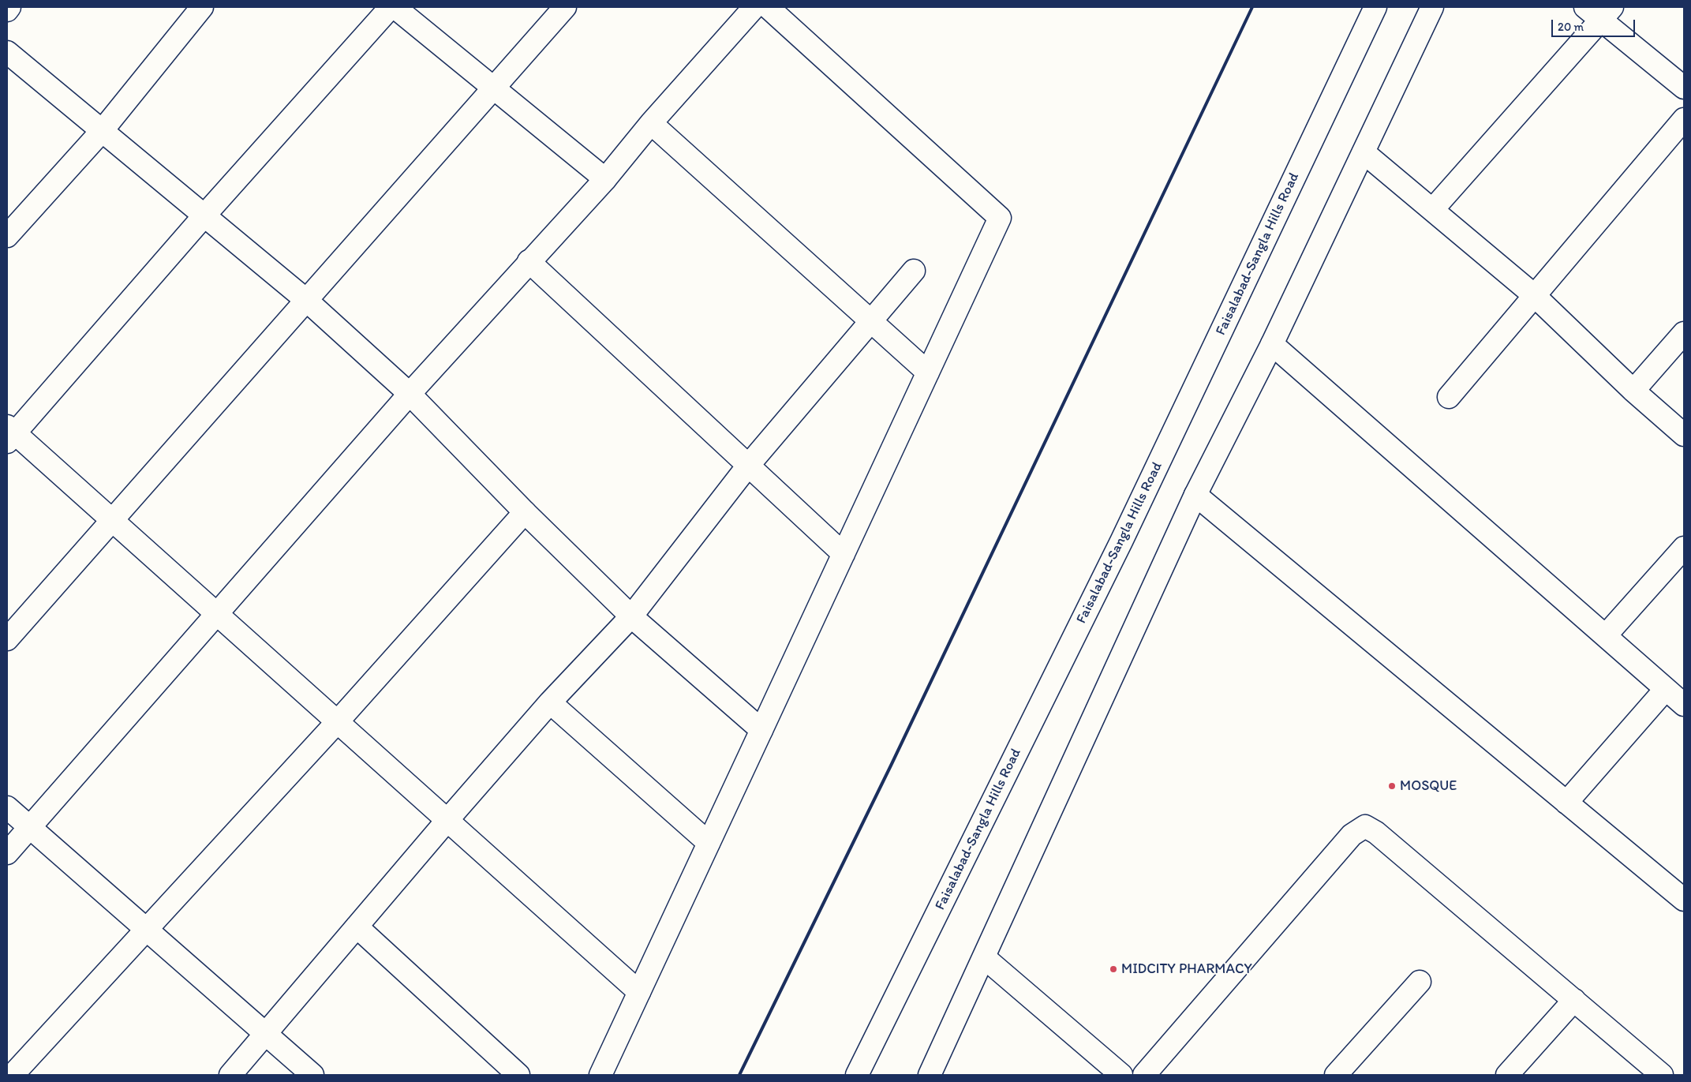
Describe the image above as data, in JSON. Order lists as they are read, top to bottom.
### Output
{
  "streets": {
    "street": ["Faisalabad-Sangla Hills Road"]
  },
  "places": ["MOSQUE", "MIDCITY PHARMACY"],
  "scale_bar": "20 m"
}
